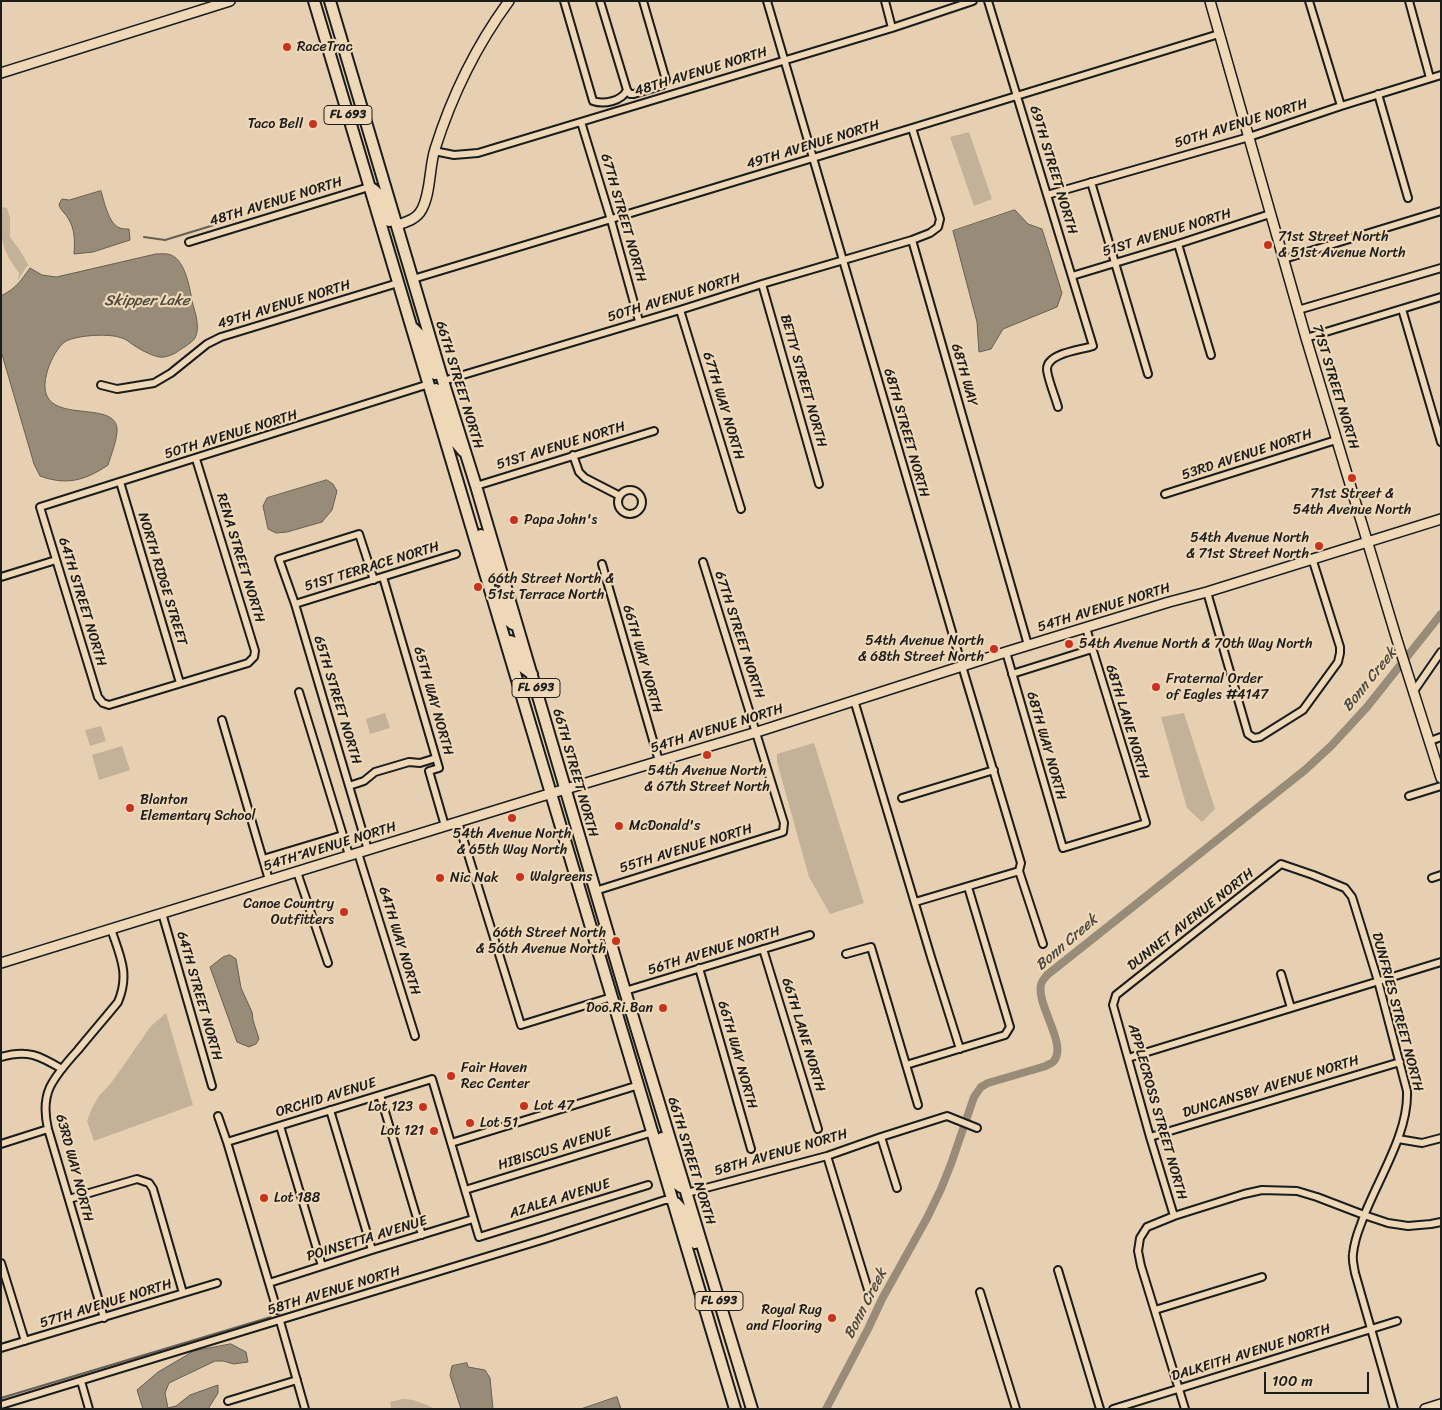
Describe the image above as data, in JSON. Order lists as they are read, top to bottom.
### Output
{
  "streets": {
    "main road": [
      "FL 693",
      "66TH STREET NORTH",
      "71ST STREET NORTH",
      "54TH AVENUE NORTH"
    ],
    "street": [
      "48TH AVENUE NORTH",
      "50TH AVENUE NORTH",
      "49TH AVENUE NORTH",
      "69TH STREET NORTH",
      "67TH STREET NORTH",
      "51ST AVENUE NORTH",
      "68TH WAY",
      "BETTY STREET NORTH",
      "67TH WAY NORTH",
      "68TH STREET NORTH",
      "53RD AVENUE NORTH",
      "RENA STREET NORTH",
      "51ST TERRACE NORTH",
      "NORTH RIDGE STREET",
      "64TH STREET NORTH",
      "66TH WAY NORTH",
      "65TH STREET NORTH",
      "65TH WAY NORTH",
      "68TH LANE NORTH",
      "68TH WAY NORTH",
      "55TH AVENUE NORTH",
      "DUNNET AVENUE NORTH",
      "64TH WAY NORTH",
      "56TH AVENUE NORTH",
      "DUNFRIES STREET NORTH",
      "66TH LANE NORTH",
      "DUNCANSBY AVENUE NORTH",
      "ORCHID AVENUE",
      "APPLECROSS STREET NORTH",
      "HIBISCUS AVENUE",
      "58TH AVENUE NORTH",
      "63RD WAY NORTH",
      "AZALEA AVENUE",
      "POINSETTA AVENUE",
      "57TH AVENUE NORTH",
      "DALKEITH AVENUE NORTH"
    ]
  },
  "crossings": [
    ["48TH AVENUE NORTH", "67TH STREET NORTH"],
    ["48TH AVENUE NORTH", "66TH STREET NORTH"],
    ["48TH AVENUE NORTH", "68TH STREET NORTH"],
    ["50TH AVENUE NORTH", "69TH STREET NORTH"],
    ["50TH AVENUE NORTH", "67TH STREET NORTH"],
    ["50TH AVENUE NORTH", "68TH WAY"],
    ["50TH AVENUE NORTH", "BETTY STREET NORTH"],
    ["50TH AVENUE NORTH", "66TH STREET NORTH"],
    ["50TH AVENUE NORTH", "71ST STREET NORTH"],
    ["50TH AVENUE NORTH", "67TH WAY NORTH"],
    ["50TH AVENUE NORTH", "68TH STREET NORTH"],
    ["50TH AVENUE NORTH", "RENA STREET NORTH"],
    ["50TH AVENUE NORTH", "NORTH RIDGE STREET"],
    ["50TH AVENUE NORTH", "64TH STREET NORTH"],
    ["49TH AVENUE NORTH", "69TH STREET NORTH"],
    ["49TH AVENUE NORTH", "67TH STREET NORTH"],
    ["49TH AVENUE NORTH", "66TH STREET NORTH"],
    ["49TH AVENUE NORTH", "71ST STREET NORTH"],
    ["49TH AVENUE NORTH", "68TH STREET NORTH"],
    ["69TH STREET NORTH", "51ST AVENUE NORTH"],
    ["67TH STREET NORTH", "54TH AVENUE NORTH"],
    ["67TH STREET NORTH", "55TH AVENUE NORTH"],
    ["51ST AVENUE NORTH", "66TH STREET NORTH"],
    ["51ST AVENUE NORTH", "71ST STREET NORTH"],
    ["68TH WAY", "54TH AVENUE NORTH"],
    ["66TH STREET NORTH", "54TH AVENUE NORTH"],
    ["66TH STREET NORTH", "55TH AVENUE NORTH"],
    ["66TH STREET NORTH", "56TH AVENUE NORTH"],
    ["66TH STREET NORTH", "HIBISCUS AVENUE"],
    ["66TH STREET NORTH", "58TH AVENUE NORTH"],
    ["71ST STREET NORTH", "53RD AVENUE NORTH"],
    ["71ST STREET NORTH", "54TH AVENUE NORTH"],
    ["68TH STREET NORTH", "54TH AVENUE NORTH"],
    ["RENA STREET NORTH", "NORTH RIDGE STREET"],
    ["RENA STREET NORTH", "64TH STREET NORTH"],
    ["51ST TERRACE NORTH", "65TH STREET NORTH"],
    ["51ST TERRACE NORTH", "65TH WAY NORTH"],
    ["NORTH RIDGE STREET", "64TH STREET NORTH"],
    ["64TH STREET NORTH", "54TH AVENUE NORTH"],
    ["54TH AVENUE NORTH", "66TH WAY NORTH"],
    ["54TH AVENUE NORTH", "65TH STREET NORTH"],
    ["54TH AVENUE NORTH", "65TH WAY NORTH"],
    ["54TH AVENUE NORTH", "68TH LANE NORTH"],
    ["54TH AVENUE NORTH", "68TH WAY NORTH"],
    ["54TH AVENUE NORTH", "64TH WAY NORTH"],
    ["54TH AVENUE NORTH", "63RD WAY NORTH"],
    ["66TH WAY NORTH", "56TH AVENUE NORTH"],
    ["68TH LANE NORTH", "68TH WAY NORTH"],
    ["DUNNET AVENUE NORTH", "DUNFRIES STREET NORTH"],
    ["DUNNET AVENUE NORTH", "APPLECROSS STREET NORTH"],
    ["56TH AVENUE NORTH", "66TH LANE NORTH"],
    ["DUNFRIES STREET NORTH", "DUNCANSBY AVENUE NORTH"],
    ["DUNFRIES STREET NORTH", "DALKEITH AVENUE NORTH"],
    ["DUNCANSBY AVENUE NORTH", "APPLECROSS STREET NORTH"],
    ["APPLECROSS STREET NORTH", "DALKEITH AVENUE NORTH"],
    ["63RD WAY NORTH", "57TH AVENUE NORTH"],
    ["AZALEA AVENUE", "POINSETTA AVENUE"]
  ],
  "water": ["Skipper Lake", "Bonn Creek"],
  "places": [
    "RaceTrac",
    "Taco Bell",
    "71st Street North & 51st Avenue North",
    "71st Street & 54th Avenue North",
    "Papa John's",
    "54th Avenue North & 71st Street North",
    "66th Street North & 51st Terrace North",
    "54th Avenue North & 70th Way North",
    "54th Avenue North & 68th Street North",
    "Fraternal Order of Eagles #4147",
    "54th Avenue North & 67th Street North",
    "Blanton Elementary School",
    "54th Avenue North & 65th Way North",
    "McDonald's",
    "Walgreens",
    "Nic Nak",
    "Canoe Country Outfitters",
    "66th Street North & 56th Avenue North",
    "Doo.Ri.Ban",
    "Fair Haven Rec Center",
    "Lot 47",
    "Lot 123",
    "Lot 51",
    "Lot 121",
    "Lot 188",
    "Royal Rug and Flooring"
  ],
  "scale_bar": "100 m"
}
